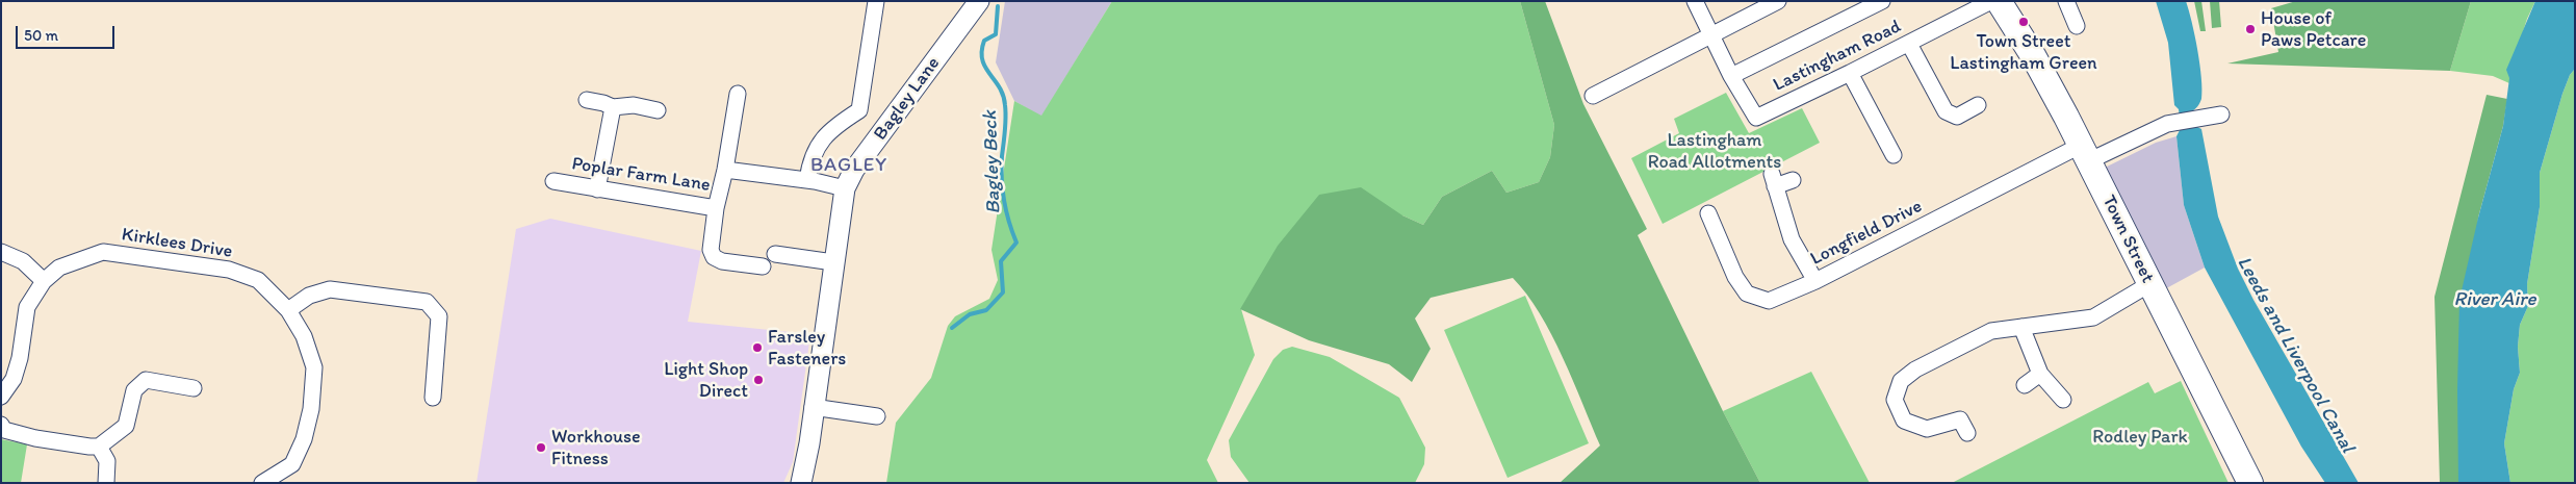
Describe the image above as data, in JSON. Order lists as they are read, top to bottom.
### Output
{
  "streets": {
    "main road": ["Town Street"],
    "street": [
      "Lastingham Road",
      "Bagley Lane",
      "Poplar Farm Lane",
      "Longfield Drive",
      "Kirklees Drive"
    ]
  },
  "crossings": [
    ["Bagley Lane", "Poplar Farm Lane"],
    ["Longfield Drive", "Town Street"]
  ],
  "districts": ["BAGLEY"],
  "water": ["Bagley Beck", "River Aire", "Leeds and Liverpool Canal"],
  "parks": ["Lastingham Road Allotments", "Rodley Park"],
  "places": [
    "Town Street Lastingham Green",
    "House of Paws Petcare",
    "Farsley Fasteners",
    "Light Shop Direct",
    "Workhouse Fitness"
  ],
  "scale_bar": "50 m"
}
